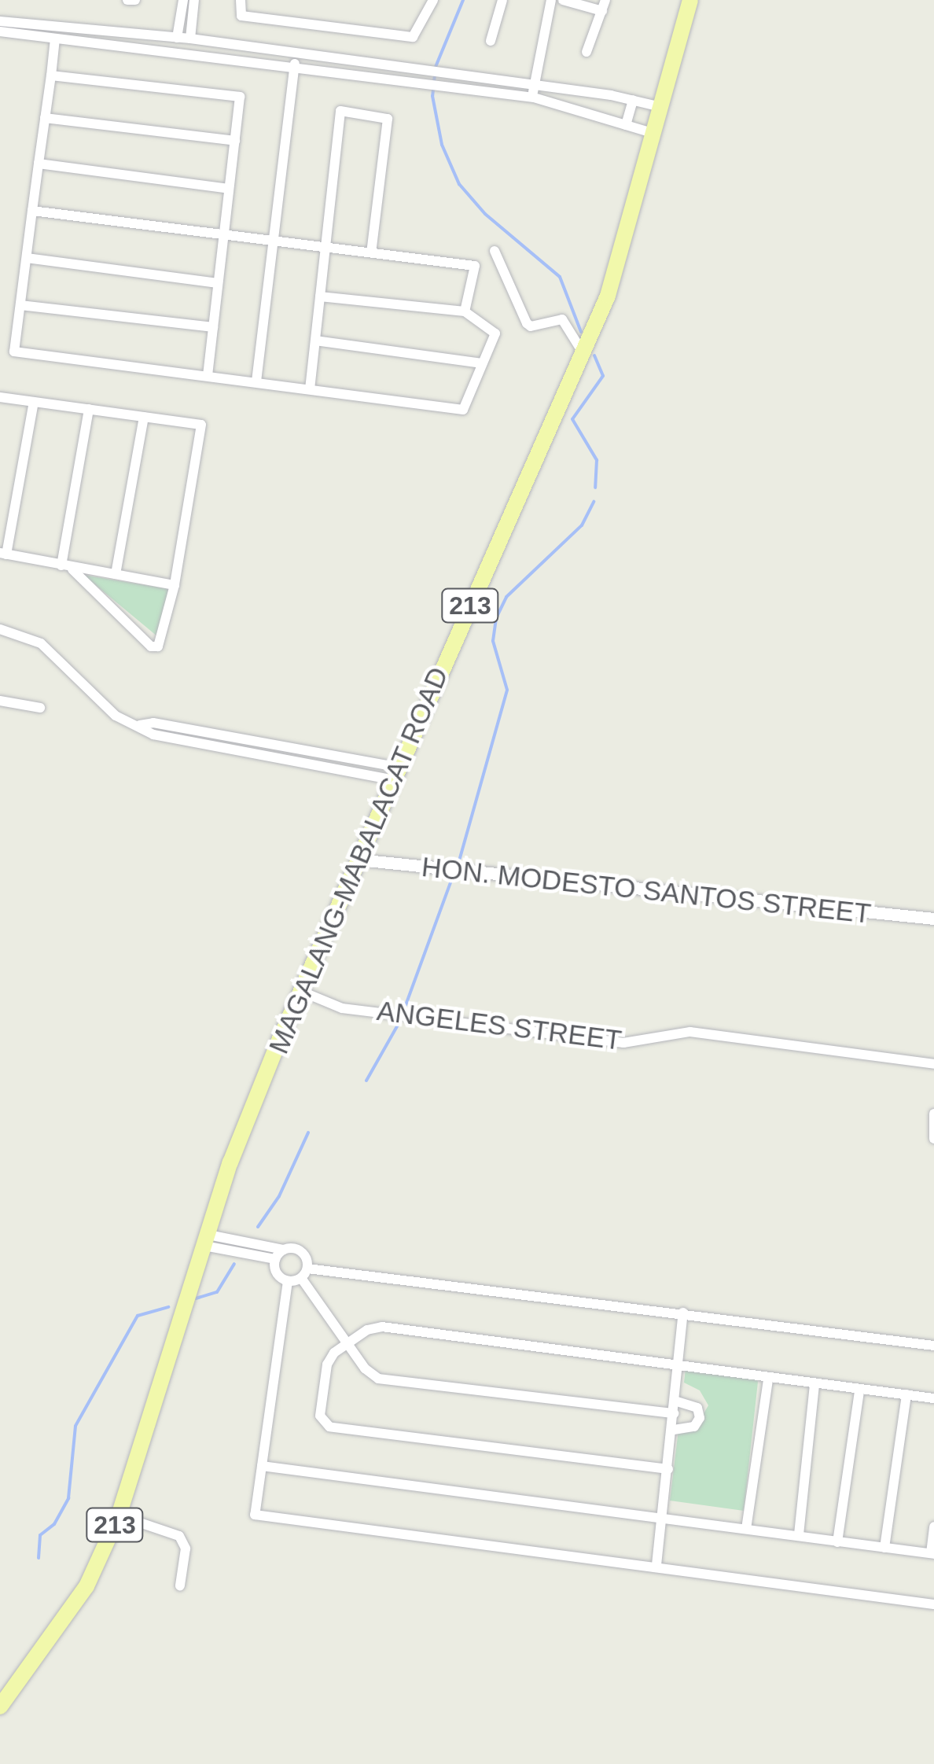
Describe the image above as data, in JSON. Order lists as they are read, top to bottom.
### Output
{
  "streets": {
    "main road": ["213", "MAGALANG-MABALACAT ROAD"],
    "street": ["HON. MODESTO SANTOS STREET", "ANGELES STREET"]
  },
  "crossings": [
    ["MAGALANG-MABALACAT ROAD", "HON. MODESTO SANTOS STREET"],
    ["MAGALANG-MABALACAT ROAD", "ANGELES STREET"]
  ]
}
